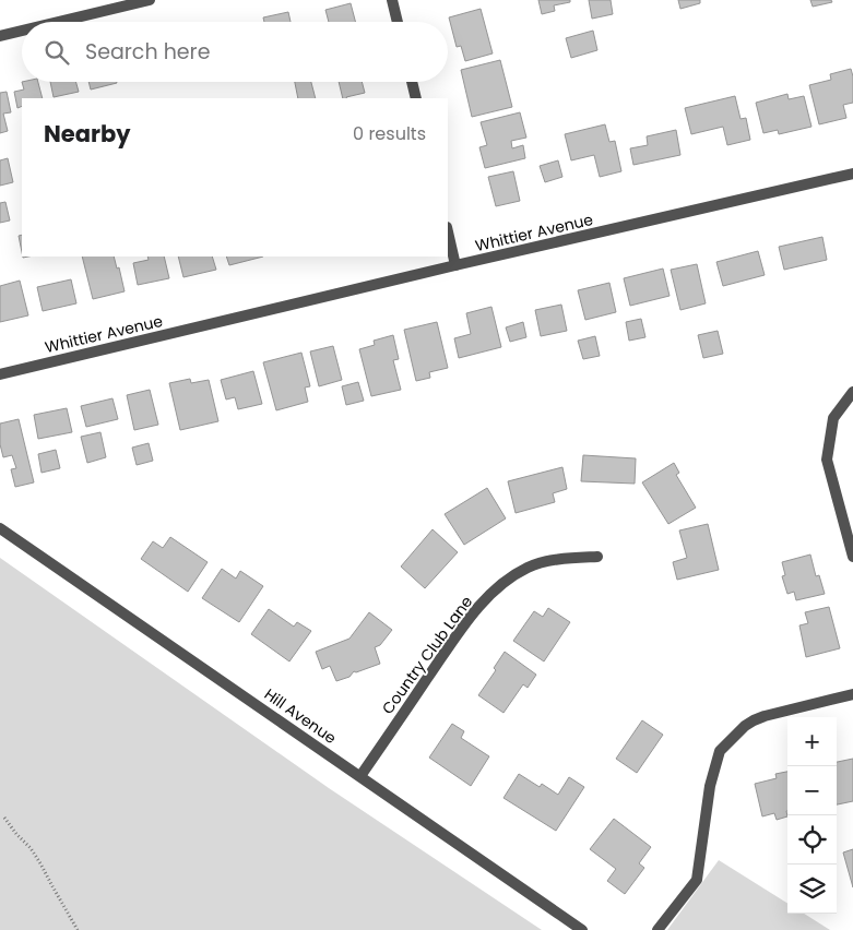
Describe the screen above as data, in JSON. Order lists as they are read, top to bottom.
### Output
{
  "streets": {
    "street": ["Whittier Avenue", "Country Club Lane", "Hill Avenue"]
  },
  "crossings": [
    ["Country Club Lane", "Hill Avenue"]
  ],
  "page": {
    "search": "Search here",
    "heading": ["Nearby", "0 results"],
    "map_buttons": ["+", "−"]
  }
}
